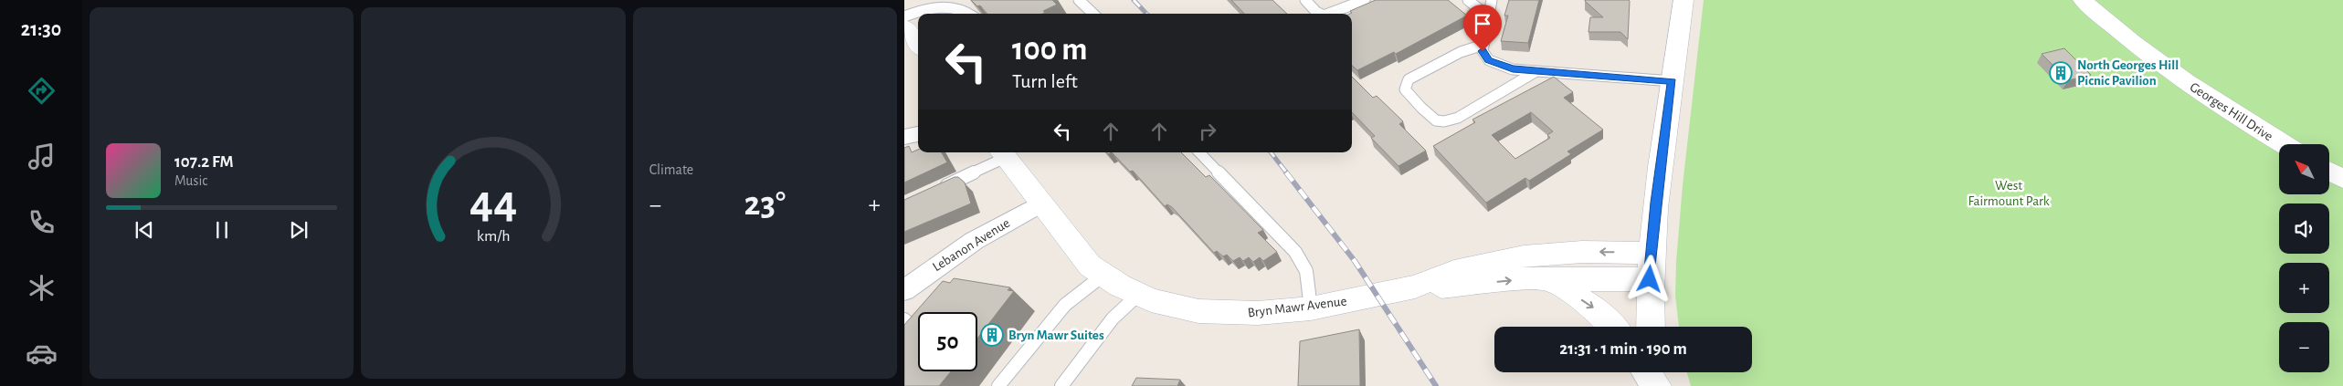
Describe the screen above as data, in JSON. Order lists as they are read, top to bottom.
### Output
{
  "streets": {
    "street": ["Georges Hill Drive", "Lebanon Avenue", "Bryn Mawr Avenue"]
  },
  "crossings": [
    ["Lebanon Avenue", "Bryn Mawr Avenue"]
  ],
  "parks": ["West Fairmount Park"],
  "places": {
    "building": ["North Georges Hill Picnic Pavilion", "Bryn Mawr Suites"]
  },
  "north": "top left",
  "page": {
    "tabs": "21:30",
    "tile": "Climate",
    "turn": ["100 m", "Turn left"],
    "song": ["107.2 FM", "Music"],
    "map_buttons": ["+", "−"],
    "heat": ["−", "23°", "+"],
    "limit": "50",
    "trip": "21:31 · 1 min · 190 m",
    "gauge": ["44", "km/h"]
  }
}
